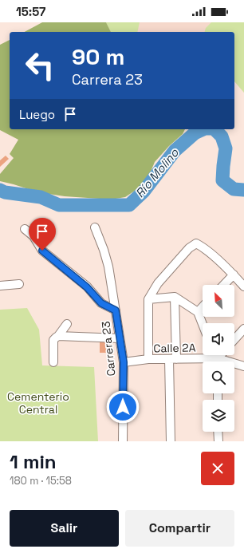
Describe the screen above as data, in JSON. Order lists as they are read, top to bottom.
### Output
{
  "streets": {
    "street": ["Calle 2A", "Carrera 23"]
  },
  "crossings": [
    ["Calle 2A", "Carrera 23"]
  ],
  "water": ["Río Molino"],
  "parks": ["Cementerio Central"],
  "north": "top left",
  "page": {
    "status": "15:57",
    "turn": ["90 m", "Carrera 23"],
    "then": "Luego",
    "heading": ["1 min", "180 m · 15:58"],
    "buttons": ["Salir", "Compartir"]
  }
}
